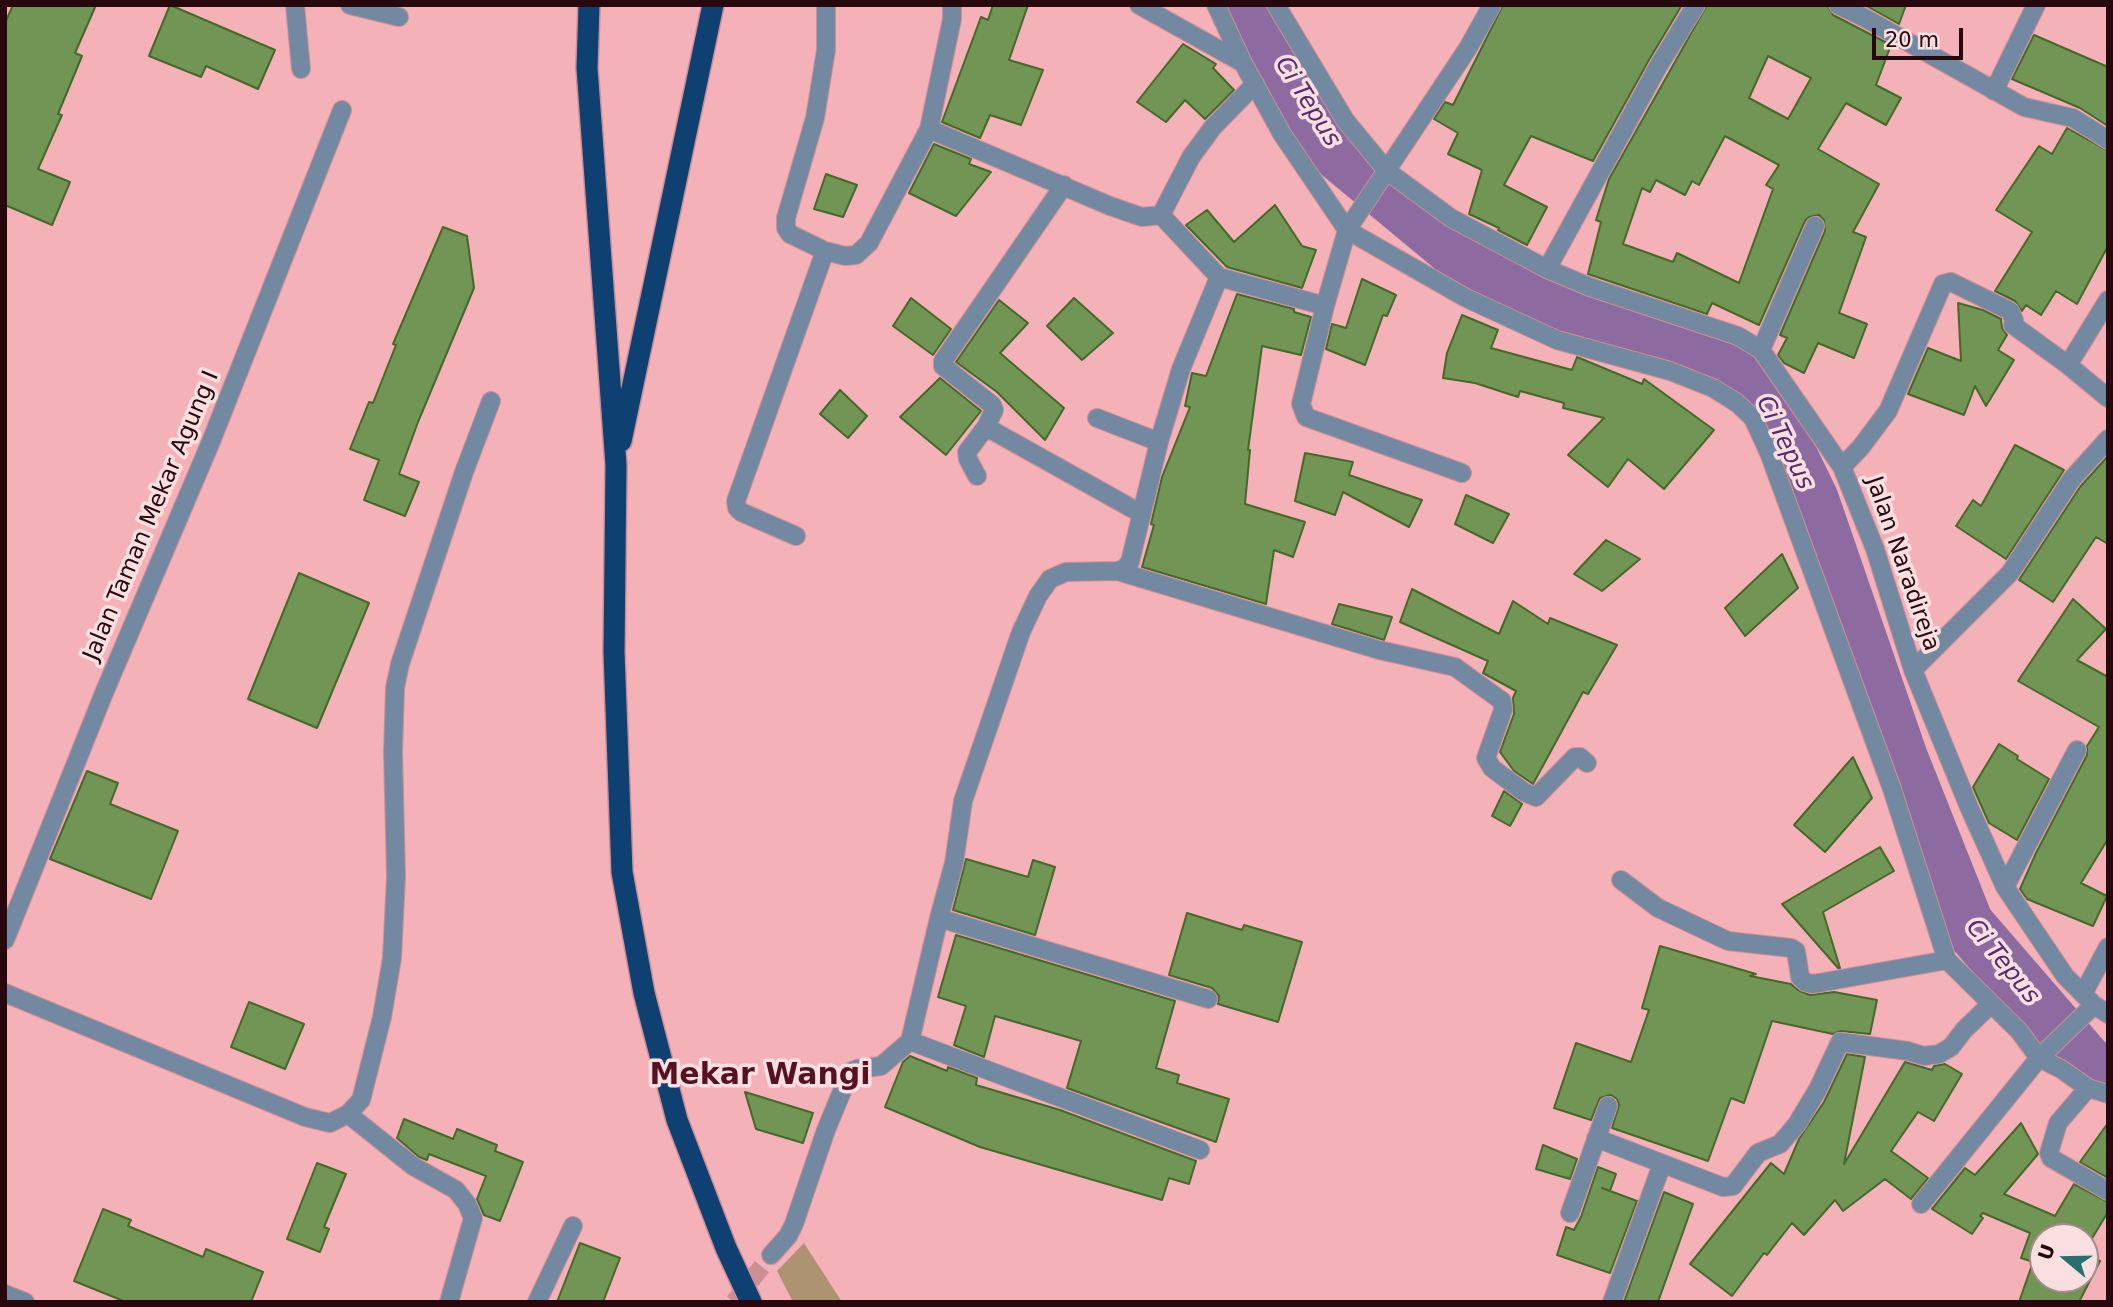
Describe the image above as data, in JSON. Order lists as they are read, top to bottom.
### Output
{
  "streets": {
    "street": ["Jalan Taman Mekar Agung I", "Jalan Naradireja"]
  },
  "districts": ["Mekar Wangi"],
  "water": ["Ci Tepus"],
  "scale_bar": "20 m",
  "north": "left"
}
